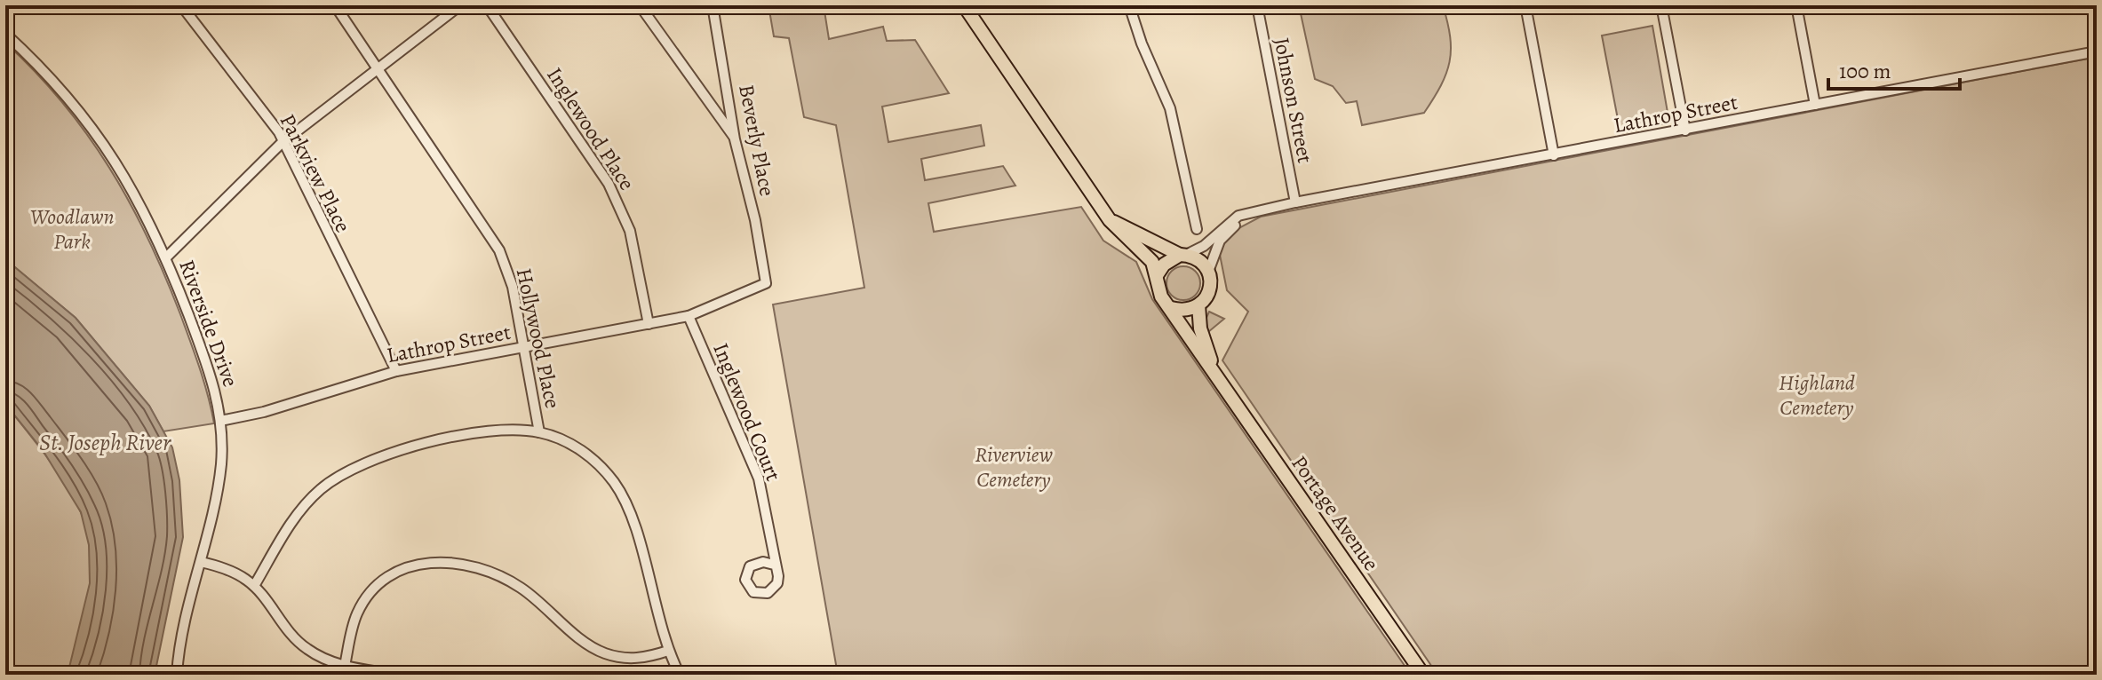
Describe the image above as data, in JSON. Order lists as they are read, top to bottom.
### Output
{
  "streets": {
    "main road": ["Portage Avenue"],
    "street": [
      "Johnson Street",
      "Lathrop Street",
      "Inglewood Place",
      "Beverly Place",
      "Parkview Place",
      "Riverside Drive",
      "Hollywood Place",
      "Inglewood Court"
    ]
  },
  "crossings": [
    ["Johnson Street", "Lathrop Street"],
    ["Lathrop Street", "Inglewood Place"],
    ["Lathrop Street", "Beverly Place"],
    ["Lathrop Street", "Parkview Place"],
    ["Lathrop Street", "Riverside Drive"],
    ["Lathrop Street", "Hollywood Place"],
    ["Lathrop Street", "Inglewood Court"],
    ["Lathrop Street", "Portage Avenue"]
  ],
  "water": ["St. Joseph River"],
  "parks": ["Woodlawn Park", "Highland Cemetery", "Riverview Cemetery"],
  "scale_bar": "100 m"
}
